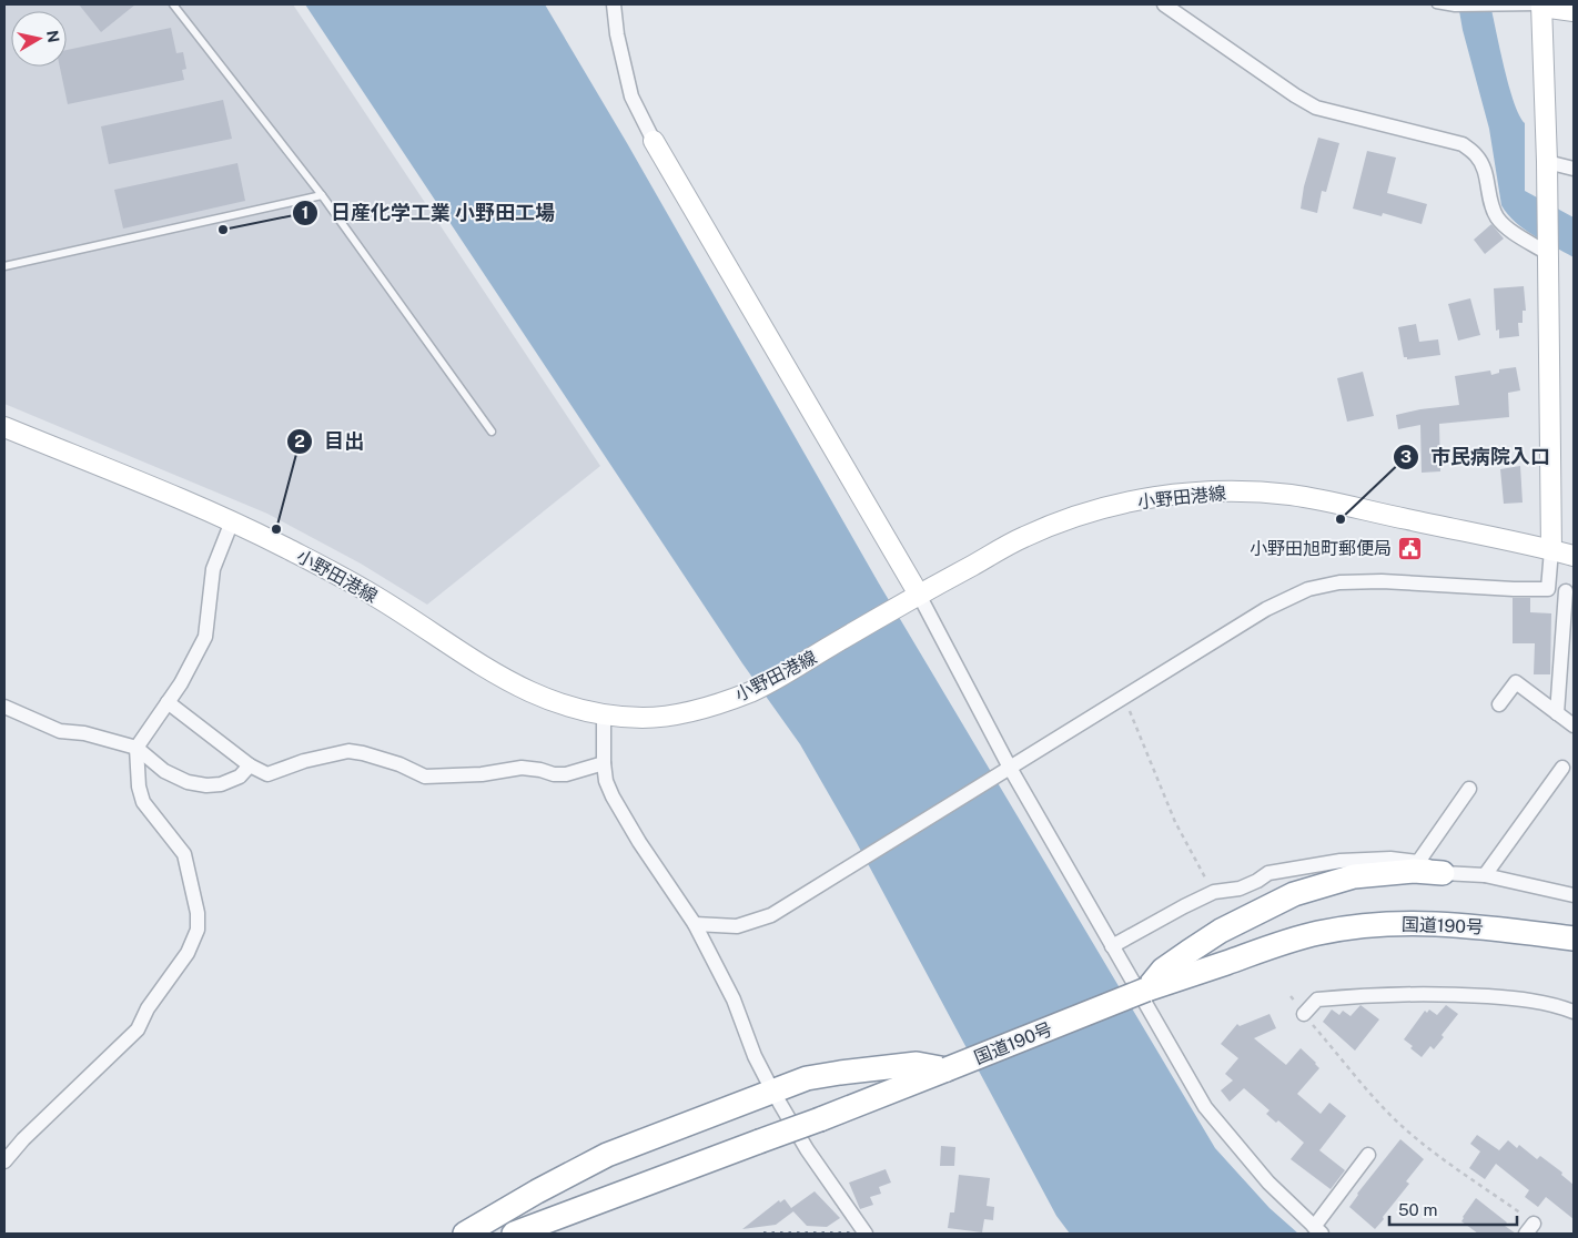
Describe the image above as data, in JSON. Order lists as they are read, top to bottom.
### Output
{
  "streets": {
    "highway": ["国道190号"],
    "main road": ["小野田港線"]
  },
  "places": {
    "other": ["日産化学工業 小野田工場", "市民病院入口", "目出"],
    "public building": ["小野田旭町郵便局"]
  },
  "scale_bar": "50 m",
  "north": "right"
}
